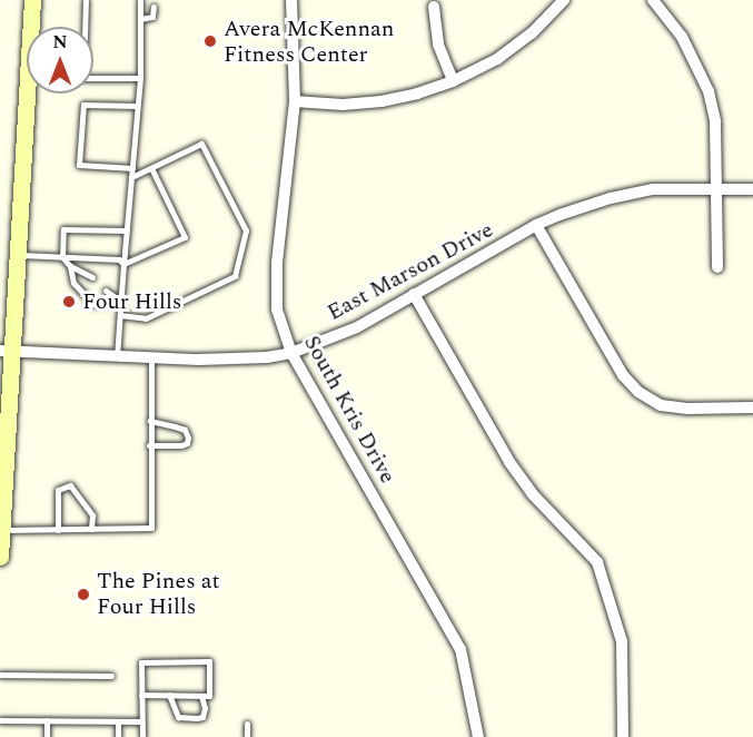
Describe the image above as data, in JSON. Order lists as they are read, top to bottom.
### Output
{
  "streets": {
    "street": ["East Marson Drive", "South Kris Drive"]
  },
  "crossings": [
    ["East Marson Drive", "South Kris Drive"]
  ],
  "places": ["Avera McKennan Fitness Center", "Four Hills", "The Pines at Four Hills"],
  "north": "top"
}
